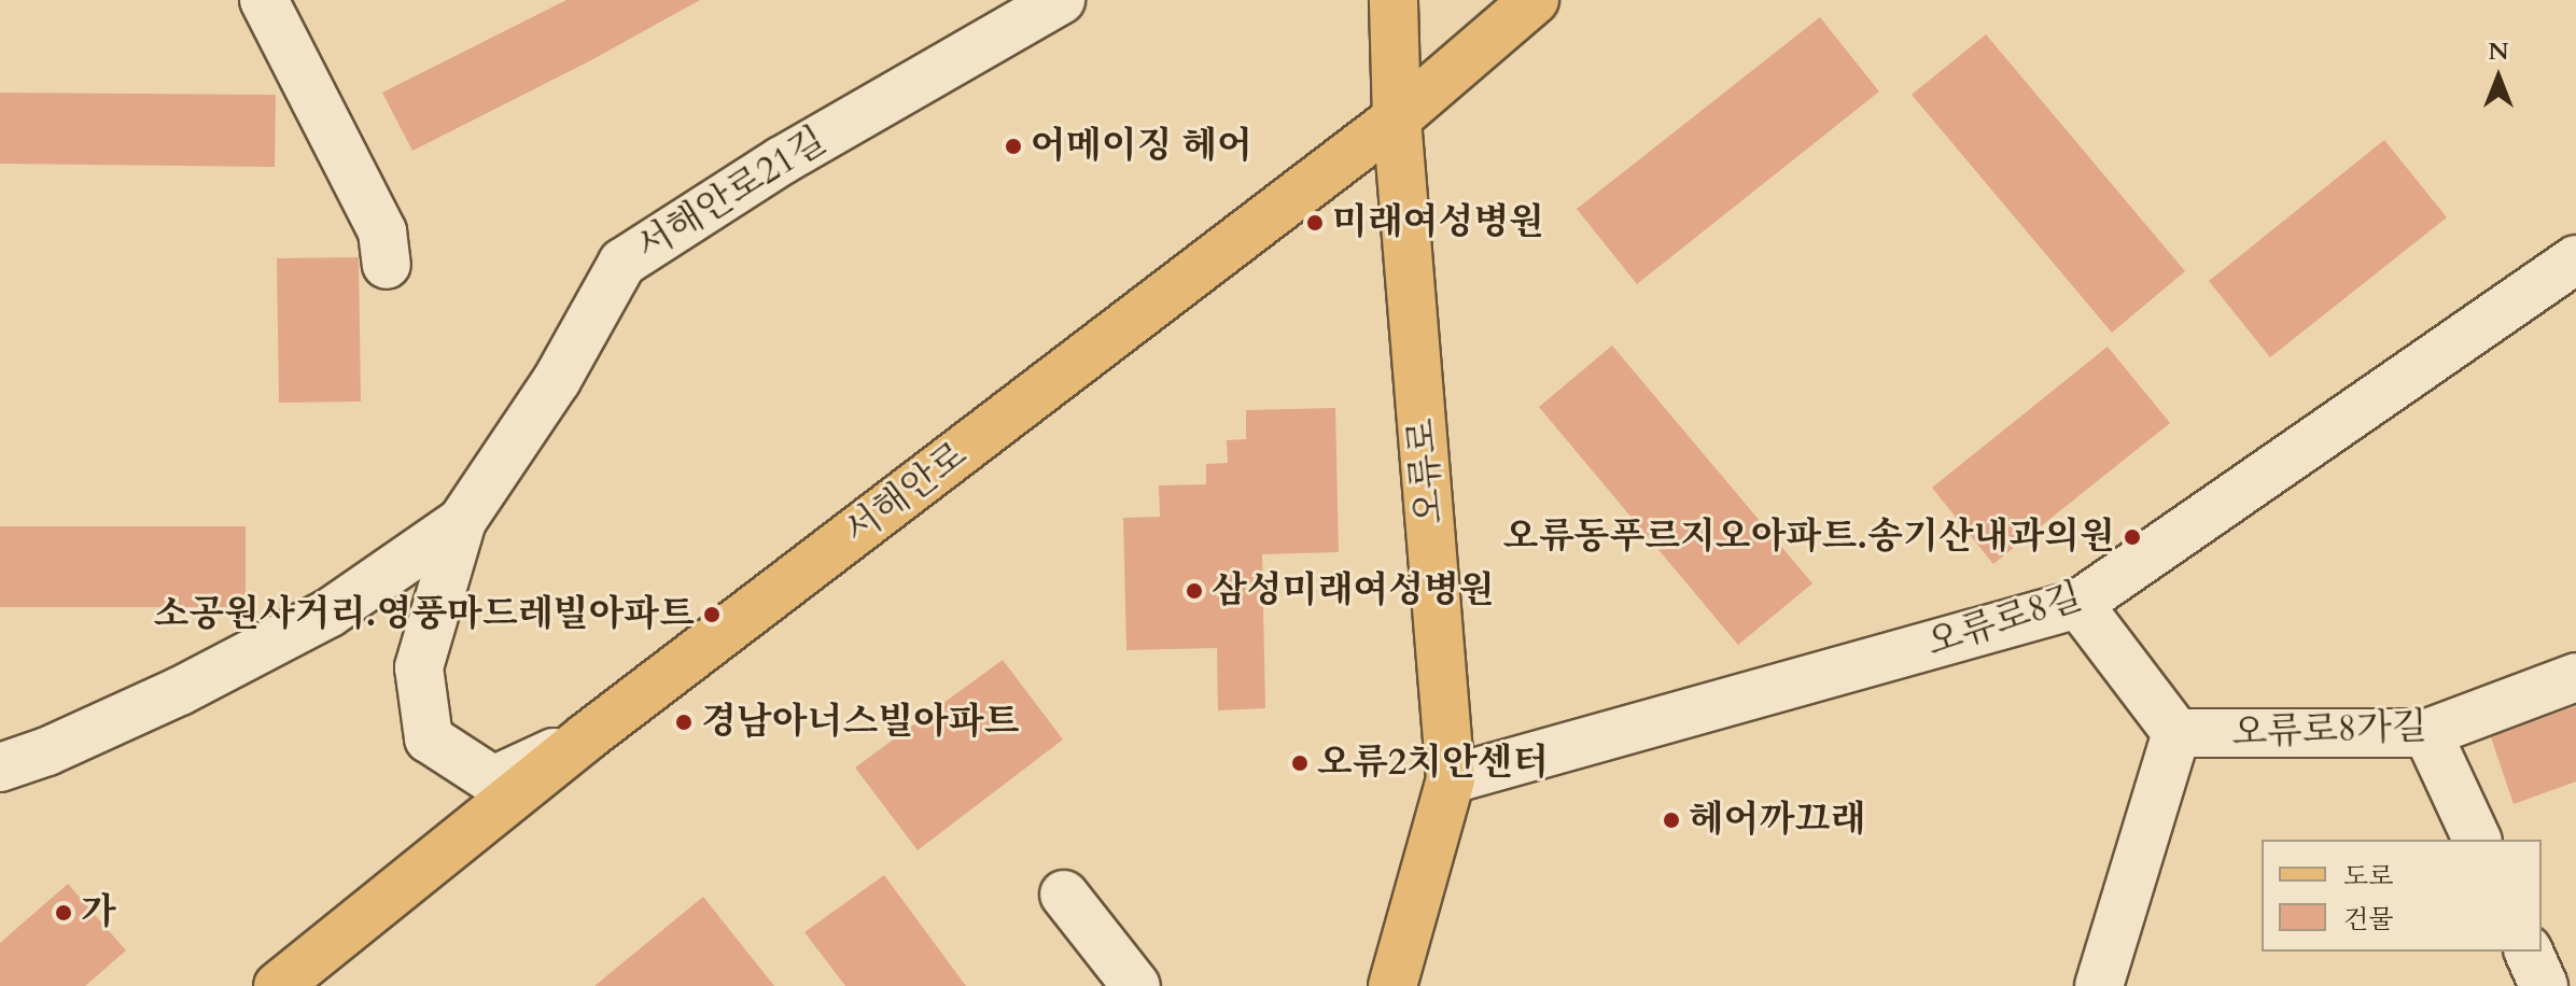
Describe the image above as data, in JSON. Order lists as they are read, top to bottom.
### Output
{
  "streets": {
    "main road": ["오류로", "서해안로"],
    "street": ["서해안로21길", "오류로8길", "오류로8가길"]
  },
  "crossings": [
    ["서해안로21길", "서해안로"],
    ["오류로", "서해안로"],
    ["오류로", "오류로8길"]
  ],
  "places": [
    "어메이징 헤어",
    "미래여성병원",
    "오류동푸르지오아파트.송기산내과의원",
    "삼성미래여성병원",
    "소공원사거리.영풍마드레빌아파트",
    "경남아너스빌아파트",
    "오류2치안센터",
    "헤어까끄래",
    "가"
  ],
  "legend": ["도로", "건물"],
  "north": "top"
}
